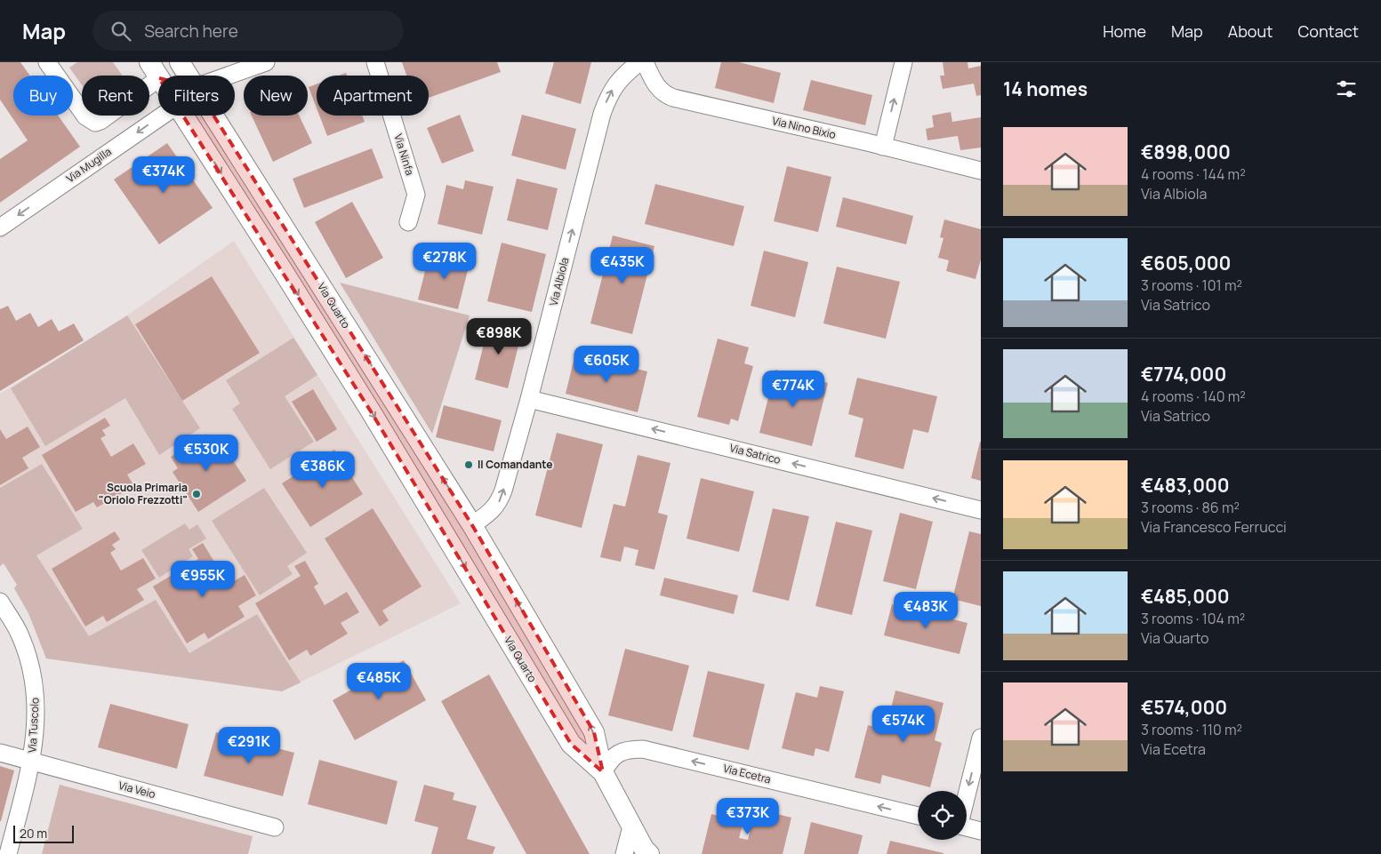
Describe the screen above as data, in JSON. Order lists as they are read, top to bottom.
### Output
{
  "streets": {
    "street": [
      "Via Nino Bixio",
      "Via Ninfa",
      "Via Mugilla",
      "Via Albiola",
      "Via Quarto",
      "Via Satrico",
      "Via Tuscolo",
      "Via Ecetra",
      "Via Veio"
    ]
  },
  "crossings": [
    ["Via Albiola", "Via Quarto"],
    ["Via Albiola", "Via Satrico"],
    ["Via Quarto", "Via Ecetra"],
    ["Via Tuscolo", "Via Veio"]
  ],
  "one_way": [
    "Via Mugilla",
    "Via Albiola",
    "Via Satrico",
    "Via Ecetra"
  ],
  "places": ["Il Comandante", "Scuola Primaria \"Oriolo Frezzotti\""],
  "scale_bar": "20 m",
  "page": {
    "header": "Map",
    "search": "Search here",
    "nav": [
      "Home",
      "Map",
      "About",
      "Contact"
    ],
    "heading": "14 homes",
    "chip": [
      "Buy",
      "Rent",
      "Filters",
      "New",
      "Apartment"
    ],
    "list": [
      {
        "name": "€898,000",
        "note": "4 rooms · 144 m² · Via Albiola"
      },
      {
        "name": "€605,000",
        "note": "3 rooms · 101 m² · Via Satrico"
      },
      {
        "name": "€774,000",
        "note": "4 rooms · 140 m² · Via Satrico"
      },
      {
        "name": "€483,000",
        "note": "3 rooms · 86 m² · Via Francesco Ferrucci"
      },
      {
        "name": "€485,000",
        "note": "3 rooms · 104 m² · Via Quarto"
      },
      {
        "name": "€574,000",
        "note": "3 rooms · 110 m² · Via Ecetra"
      }
    ],
    "price": [
      "€374K",
      "€278K",
      "€435K",
      "€898K",
      "€605K",
      "€774K",
      "€530K",
      "€386K",
      "€955K",
      "€483K",
      "€485K",
      "€574K",
      "€291K",
      "€373K"
    ],
    "scale": "20 m"
  }
}
